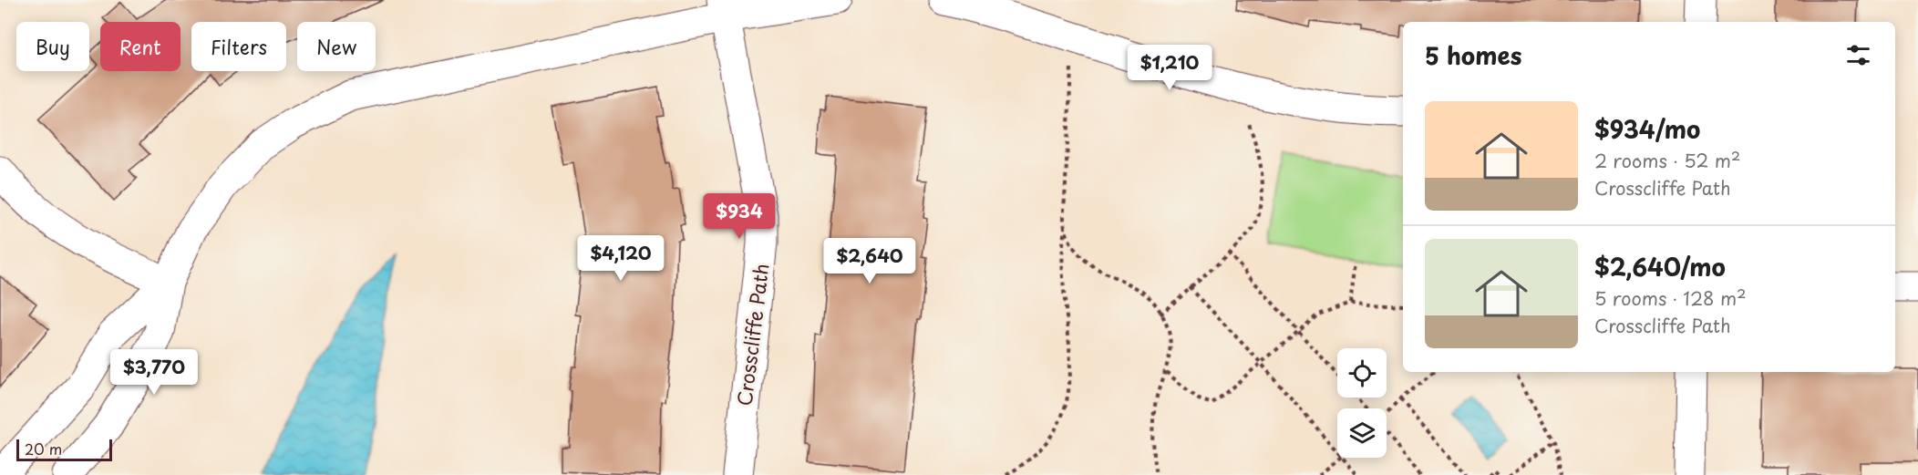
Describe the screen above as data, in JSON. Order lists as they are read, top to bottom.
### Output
{
  "streets": {
    "street": ["Crosscliffe Path"]
  },
  "scale_bar": "20 m",
  "page": {
    "chip": [
      "Buy",
      "Rent",
      "Filters",
      "New"
    ],
    "heading": "5 homes",
    "price": [
      "$1,210",
      "$934",
      "$4,120",
      "$2,640",
      "$3,770"
    ],
    "list": [
      {
        "name": "$934/mo",
        "note": "2 rooms · 52 m² · Crosscliffe Path"
      },
      {
        "name": "$2,640/mo",
        "note": "5 rooms · 128 m² · Crosscliffe Path"
      }
    ],
    "scale": "20 m"
  }
}
